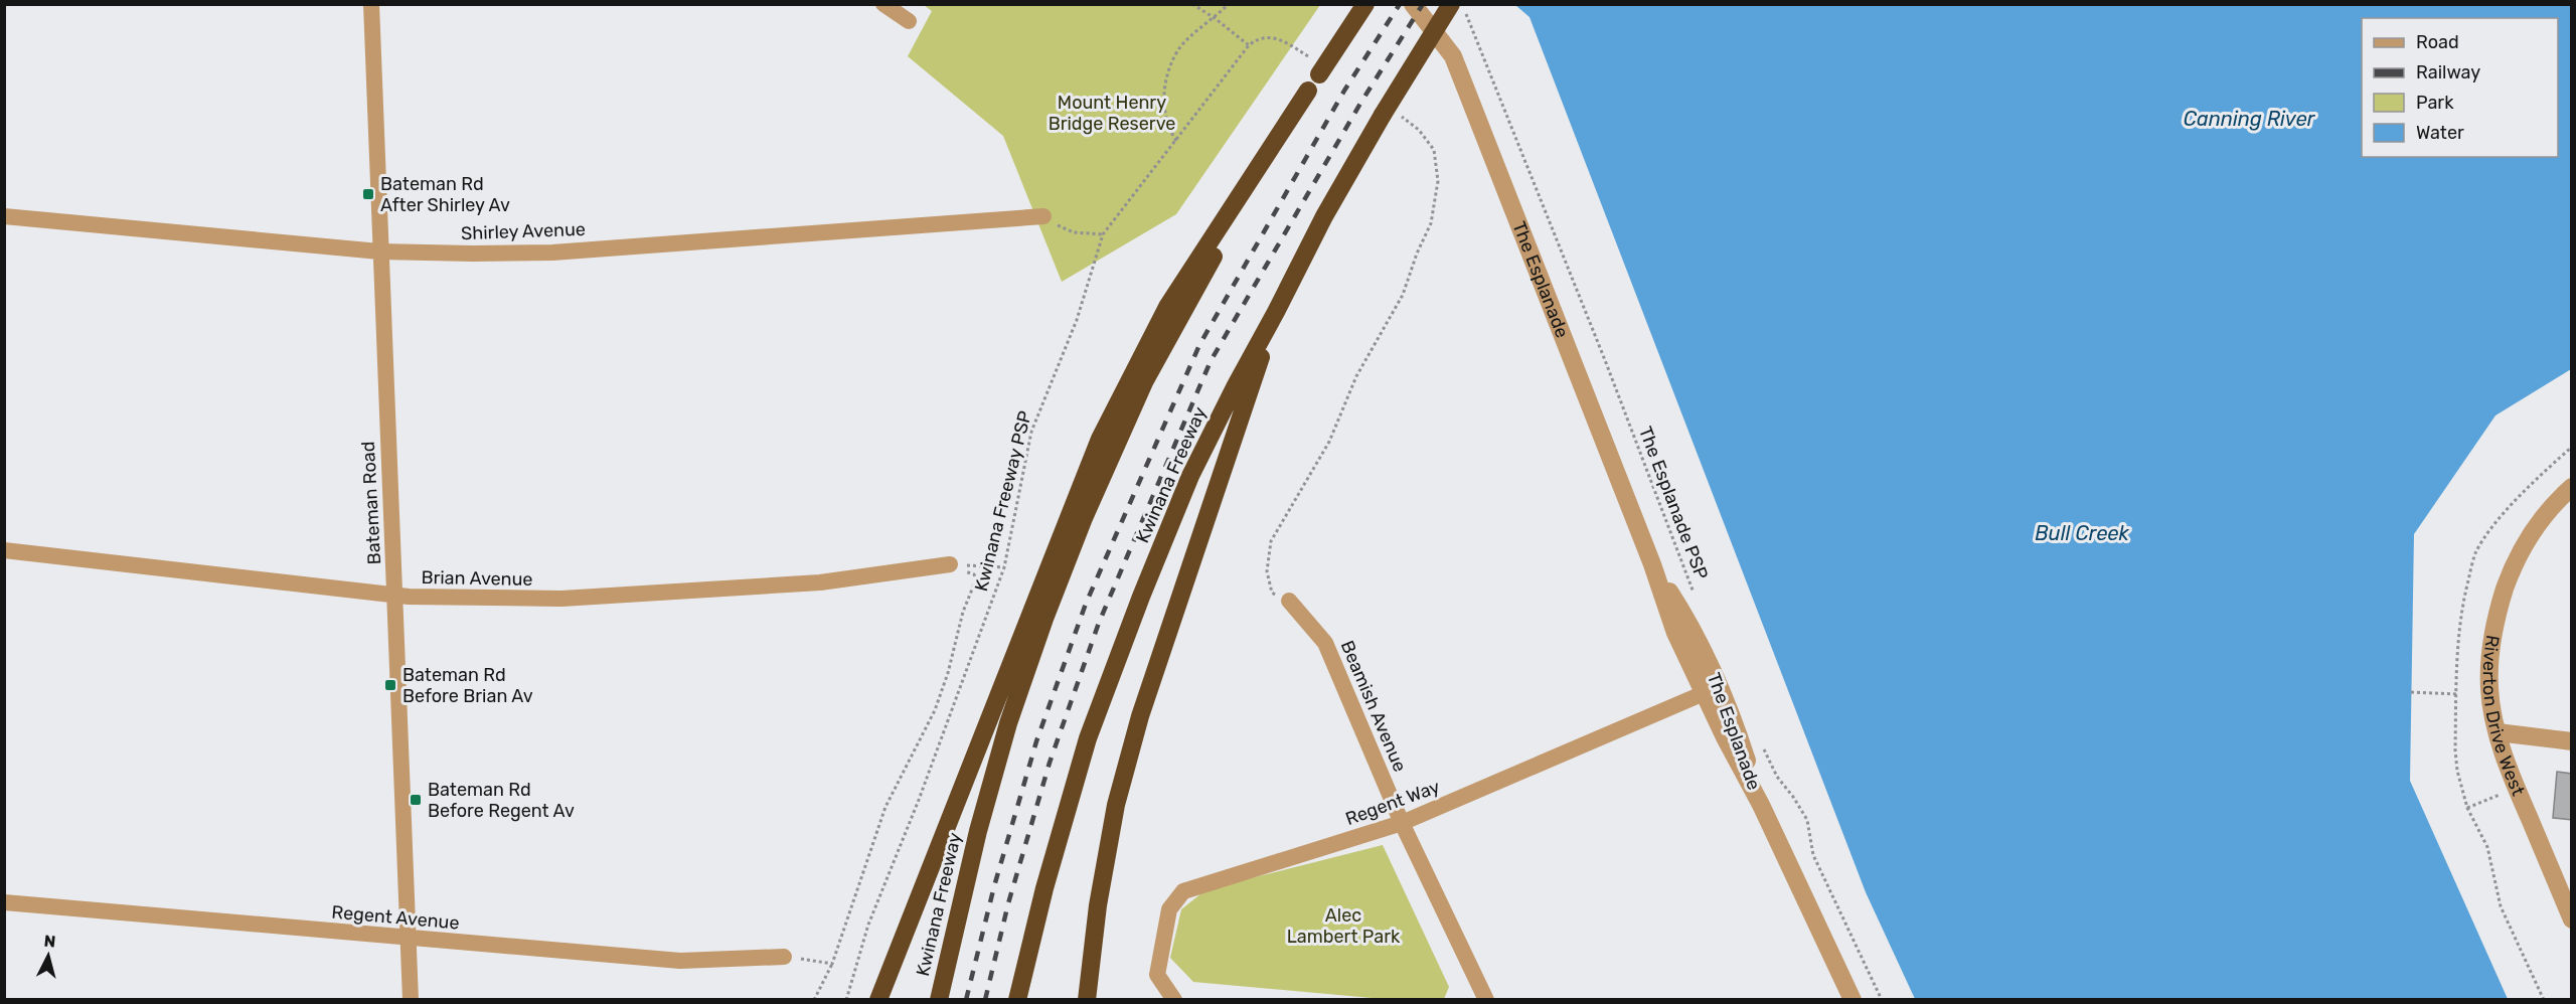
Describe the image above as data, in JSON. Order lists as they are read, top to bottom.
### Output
{
  "streets": {
    "highway": ["Kwinana Freeway"],
    "street": [
      "Shirley Avenue",
      "The Esplanade",
      "Bateman Road",
      "Brian Avenue",
      "Beamish Avenue",
      "Riverton Drive West",
      "Regent Way",
      "Regent Avenue"
    ],
    "path": ["Kwinana Freeway PSP", "The Esplanade PSP"]
  },
  "crossings": [
    ["Shirley Avenue", "Bateman Road"],
    ["The Esplanade", "Regent Way"],
    ["Bateman Road", "Brian Avenue"],
    ["Bateman Road", "Regent Avenue"],
    ["Beamish Avenue", "Regent Way"]
  ],
  "water": ["Canning River", "Bull Creek"],
  "parks": ["Mount Henry Bridge Reserve", "Alec Lambert Park"],
  "places": {
    "transit": ["Bateman Rd After Shirley Av", "Bateman Rd Before Brian Av", "Bateman Rd Before Regent Av"]
  },
  "legend": [
    "Road",
    "Railway",
    "Park",
    "Water"
  ],
  "north": "top"
}
